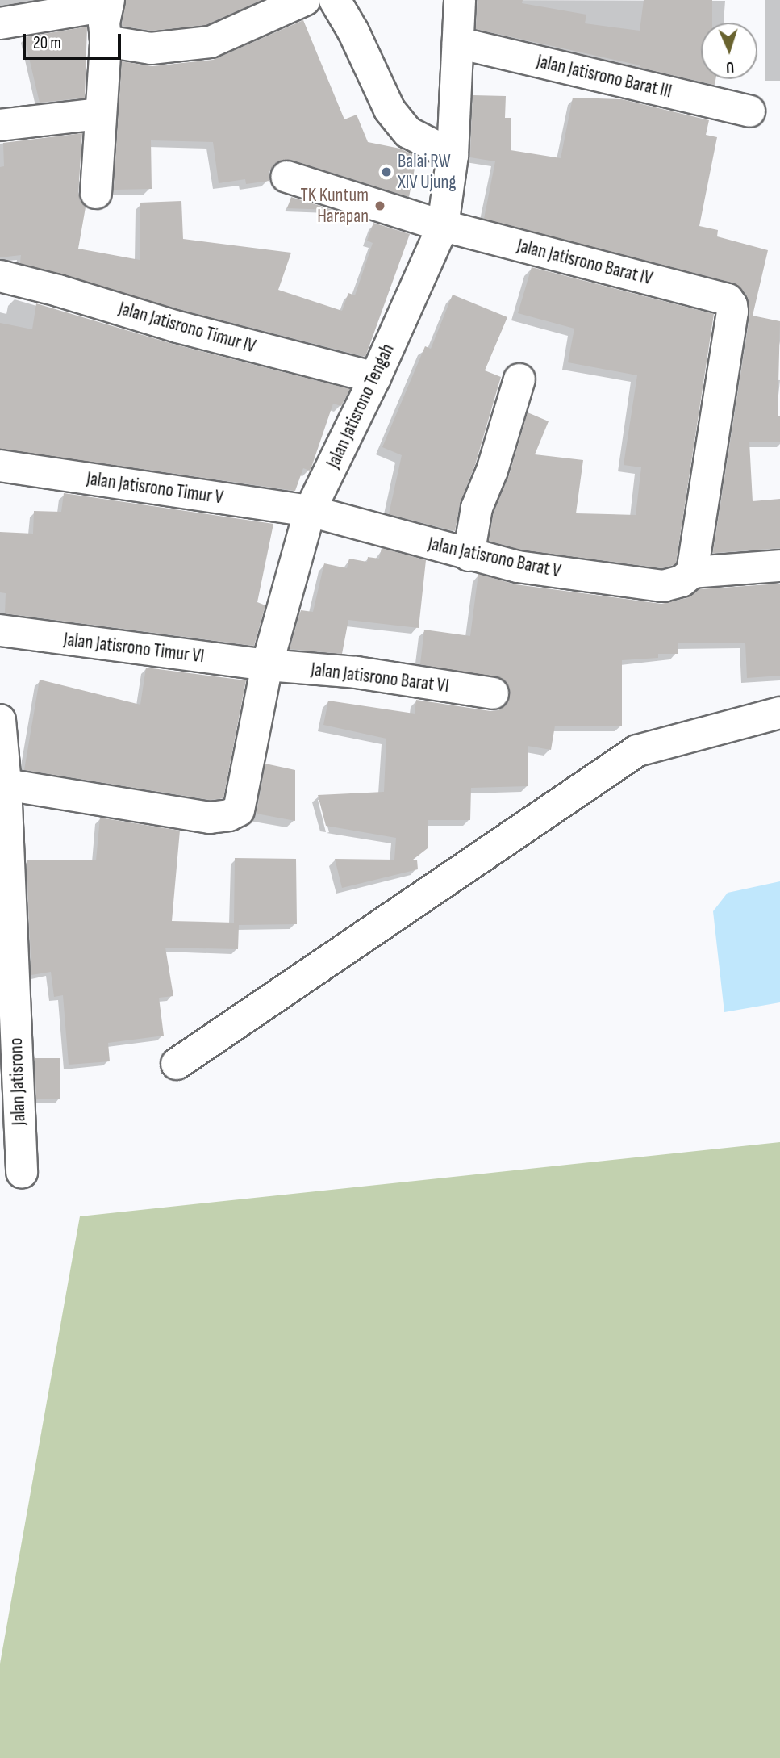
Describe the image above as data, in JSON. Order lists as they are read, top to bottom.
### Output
{
  "streets": {
    "street": [
      "Jalan Jatisrono Barat III",
      "Jalan Jatisrono Barat IV",
      "Jalan Jatisrono Timur IV",
      "Jalan Jatisrono Tengah",
      "Jalan Jatisrono Timur V",
      "Jalan Jatisrono Barat V",
      "Jalan Jatisrono Timur VI",
      "Jalan Jatisrono Barat VI",
      "Jalan Jatisrono"
    ]
  },
  "crossings": [
    ["Jalan Jatisrono Barat III", "Jalan Jatisrono Tengah"],
    ["Jalan Jatisrono Barat IV", "Jalan Jatisrono Tengah"],
    ["Jalan Jatisrono Barat IV", "Jalan Jatisrono Barat V"],
    ["Jalan Jatisrono Timur IV", "Jalan Jatisrono Tengah"],
    ["Jalan Jatisrono Tengah", "Jalan Jatisrono Timur V"],
    ["Jalan Jatisrono Tengah", "Jalan Jatisrono Barat V"],
    ["Jalan Jatisrono Tengah", "Jalan Jatisrono Timur VI"],
    ["Jalan Jatisrono Tengah", "Jalan Jatisrono Barat VI"],
    ["Jalan Jatisrono Tengah", "Jalan Jatisrono"],
    ["Jalan Jatisrono Timur V", "Jalan Jatisrono Barat V"],
    ["Jalan Jatisrono Timur VI", "Jalan Jatisrono Barat VI"]
  ],
  "places": ["Balai RW XIV Ujung", "TK Kuntum Harapan"],
  "scale_bar": "20 m",
  "north": "bottom"
}
